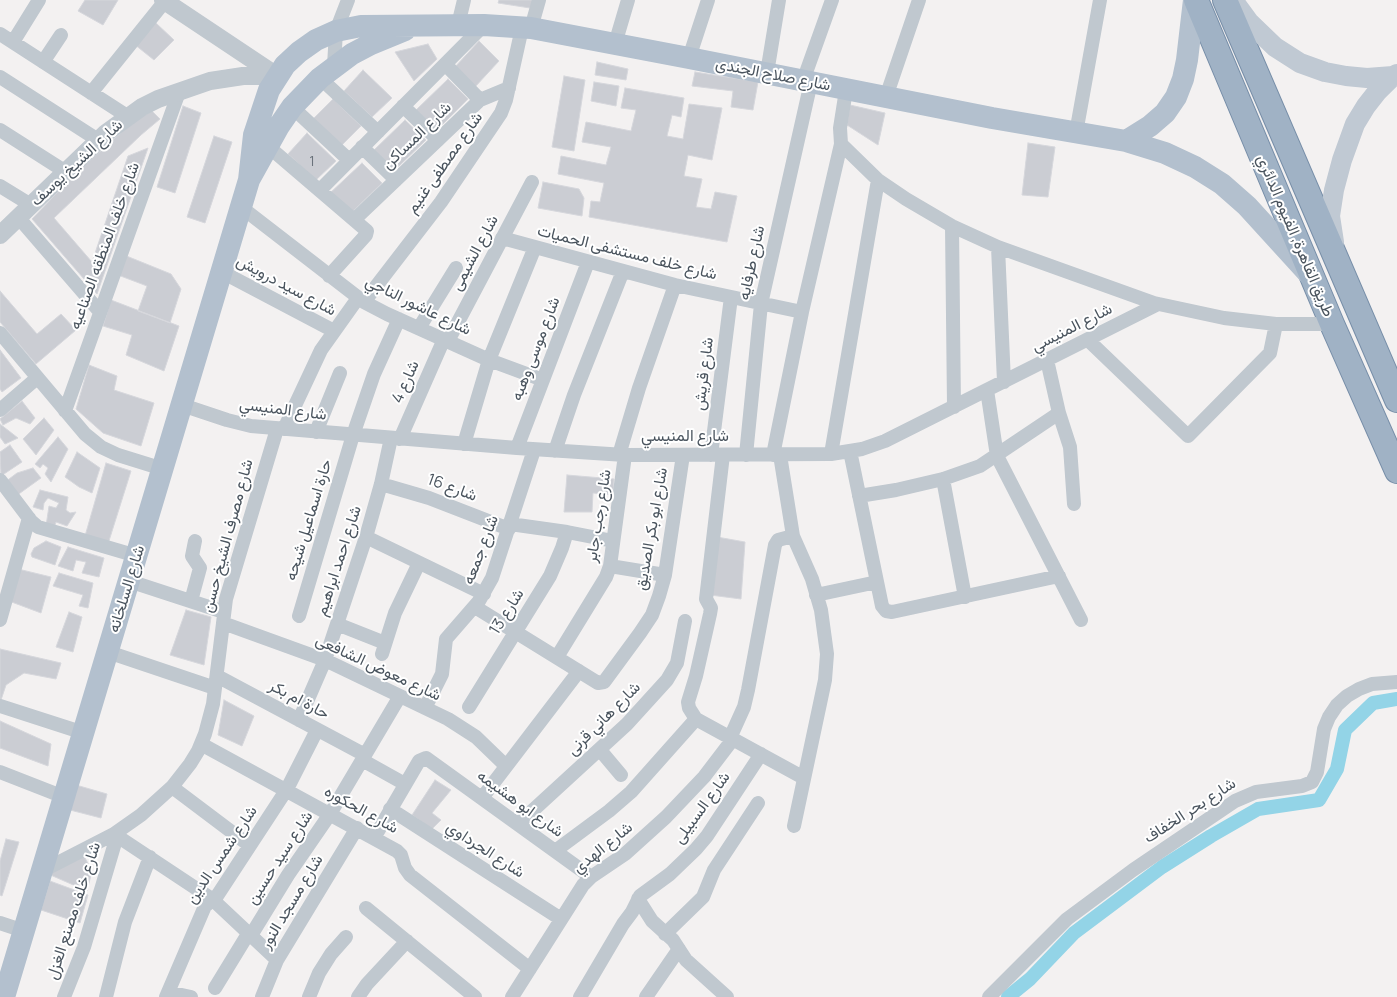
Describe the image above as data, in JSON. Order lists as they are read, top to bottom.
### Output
{
  "streets": {
    "highway": ["طريق القاهرة, الفيوم الدائري"],
    "main road": ["شارع صلاح الجندى", "شارع السلخانه"],
    "street": [
      "شارع المساكن",
      "شارع الشيخ يوسف",
      "شارع مصطفى غنيم",
      "شارع خلف المنطقه الصناعيه",
      "شارع الشيمى",
      "شارع خلف مستشفى الحميات",
      "شارع طرفايه",
      "شارع سيد درويش",
      "شارع عاشور الناجي",
      "شارع المنيسي",
      "شارع موسى وهبه",
      "شارع قريش",
      "شارع 4",
      "شارع 16",
      "شارع رجب جابر",
      "حارة اسماعيل شيحه",
      "شارع ابو بكر الصديق",
      "شارع مصرف الشيخ حسن",
      "شارع جمعه",
      "شارع احمد ابراهيم",
      "شارع 13",
      "شارع معوض الشافعى",
      "حارة ام بكر",
      "شارع هاني قرنى",
      "شارع ابو هشيمه",
      "شارع السبيلى",
      "شارع الحكوره",
      "شارع بحر الخفاف",
      "شارع الهدي",
      "شارع الجرداوي",
      "شارع شمس الدين",
      "شارع سيد حسين",
      "شارع مسجد النور",
      "شارع خلف مصنع الغزل"
    ]
  },
  "crossings": [
    ["شارع صلاح الجندى", "شارع الشيخ يوسف"],
    ["شارع صلاح الجندى", "شارع مصطفى غنيم"],
    ["شارع صلاح الجندى", "طريق القاهرة, الفيوم الدائري"],
    ["شارع صلاح الجندى", "شارع طرفايه"],
    ["شارع صلاح الجندى", "شارع السلخانه"],
    ["شارع المساكن", "شارع مصطفى غنيم"],
    ["شارع الشيخ يوسف", "شارع خلف المنطقه الصناعيه"],
    ["شارع مصطفى غنيم", "شارع سيد درويش"],
    ["شارع مصطفى غنيم", "شارع عاشور الناجي"],
    ["شارع مصطفى غنيم", "شارع مصرف الشيخ حسن"],
    ["شارع الشيمى", "شارع خلف مستشفى الحميات"],
    ["شارع الشيمى", "شارع عاشور الناجي"],
    ["شارع الشيمى", "شارع 4"],
    ["شارع خلف مستشفى الحميات", "شارع طرفايه"],
    ["شارع خلف مستشفى الحميات", "شارع موسى وهبه"],
    ["شارع خلف مستشفى الحميات", "شارع قريش"],
    ["شارع خلف مستشفى الحميات", "شارع رجب جابر"],
    ["شارع طرفايه", "شارع المنيسي"],
    ["شارع سيد درويش", "شارع مصرف الشيخ حسن"],
    ["شارع سيد درويش", "شارع السلخانه"],
    ["شارع عاشور الناجي", "شارع موسى وهبه"],
    ["شارع عاشور الناجي", "شارع 4"],
    ["شارع عاشور الناجي", "حارة اسماعيل شيحه"],
    ["شارع عاشور الناجي", "شارع السلخانه"],
    ["شارع المنيسي", "شارع موسى وهبه"],
    ["شارع المنيسي", "شارع قريش"],
    ["شارع المنيسي", "شارع 4"],
    ["شارع المنيسي", "شارع رجب جابر"],
    ["شارع المنيسي", "حارة اسماعيل شيحه"],
    ["شارع المنيسي", "شارع ابو بكر الصديق"],
    ["شارع المنيسي", "شارع مصرف الشيخ حسن"],
    ["شارع المنيسي", "شارع جمعه"],
    ["شارع المنيسي", "شارع احمد ابراهيم"],
    ["شارع المنيسي", "شارع السلخانه"],
    ["شارع 4", "شارع احمد ابراهيم"],
    ["شارع 16", "شارع رجب جابر"],
    ["شارع 16", "شارع جمعه"],
    ["شارع 16", "شارع احمد ابراهيم"],
    ["شارع 16", "شارع 13"],
    ["شارع رجب جابر", "شارع ابو بكر الصديق"],
    ["شارع ابو بكر الصديق", "شارع جمعه"],
    ["شارع ابو بكر الصديق", "شارع 13"],
    ["شارع مصرف الشيخ حسن", "شارع السلخانه"],
    ["شارع مصرف الشيخ حسن", "شارع معوض الشافعى"],
    ["شارع مصرف الشيخ حسن", "حارة ام بكر"],
    ["شارع مصرف الشيخ حسن", "شارع الحكوره"],
    ["شارع مصرف الشيخ حسن", "شارع خلف مصنع الغزل"],
    ["شارع جمعه", "شارع معوض الشافعى"],
    ["شارع احمد ابراهيم", "شارع معوض الشافعى"],
    ["شارع احمد ابراهيم", "حارة ام بكر"],
    ["شارع السلخانه", "شارع معوض الشافعى"],
    ["شارع السلخانه", "حارة ام بكر"],
    ["شارع معوض الشافعى", "شارع سيد حسين"],
    ["حارة ام بكر", "شارع ابو هشيمه"],
    ["حارة ام بكر", "شارع شمس الدين"],
    ["حارة ام بكر", "شارع سيد حسين"],
    ["شارع هاني قرنى", "شارع ابو هشيمه"],
    ["شارع ابو هشيمه", "شارع الهدي"],
    ["شارع الحكوره", "شارع الهدي"],
    ["شارع الحكوره", "شارع شمس الدين"],
    ["شارع الحكوره", "شارع سيد حسين"],
    ["شارع الحكوره", "شارع مسجد النور"],
    ["شارع الهدي", "شارع الجرداوي"]
  ],
  "house_numbers": ["1"]
}
